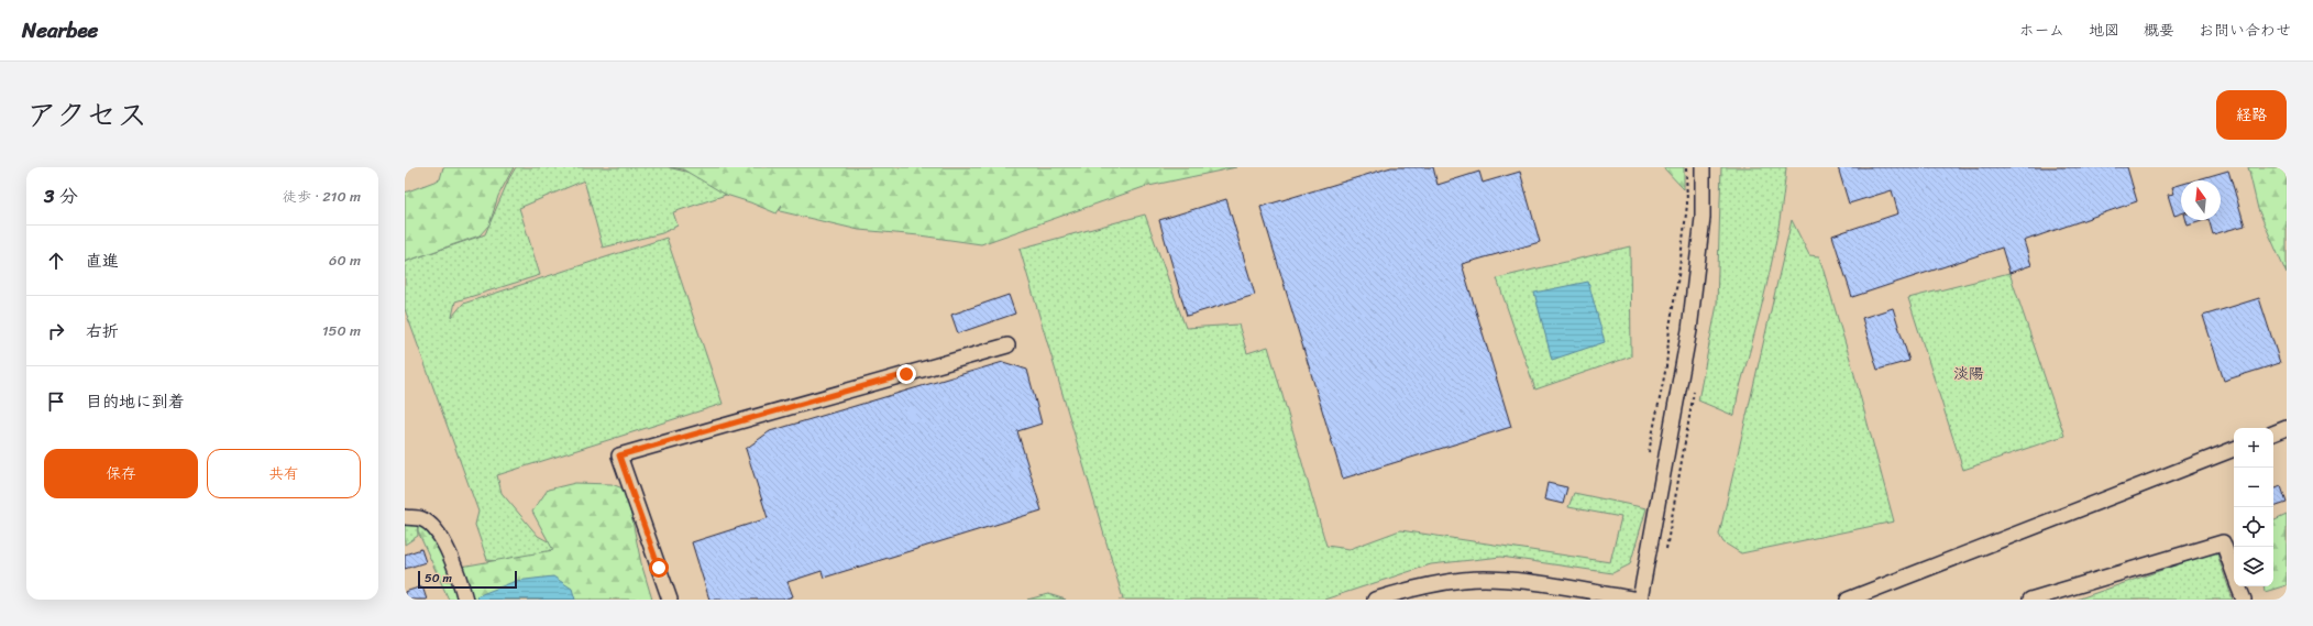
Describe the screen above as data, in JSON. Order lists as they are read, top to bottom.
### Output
{
  "districts": ["淡陽"],
  "scale_bar": "50 m",
  "north": "top",
  "page": {
    "header": "Nearbee",
    "nav": [
      "ホーム",
      "地図",
      "概要",
      "お問い合わせ"
    ],
    "title": "アクセス",
    "buttons": [
      "経路",
      ["保存", "共有"]
    ],
    "heading": ["3 分", "徒歩 · 210 m"],
    "list": [
      ["直進", "60 m"],
      ["右折", "150 m"],
      "目的地に到着"
    ],
    "map_buttons": ["+", "−"],
    "scale": "50 m"
  }
}
